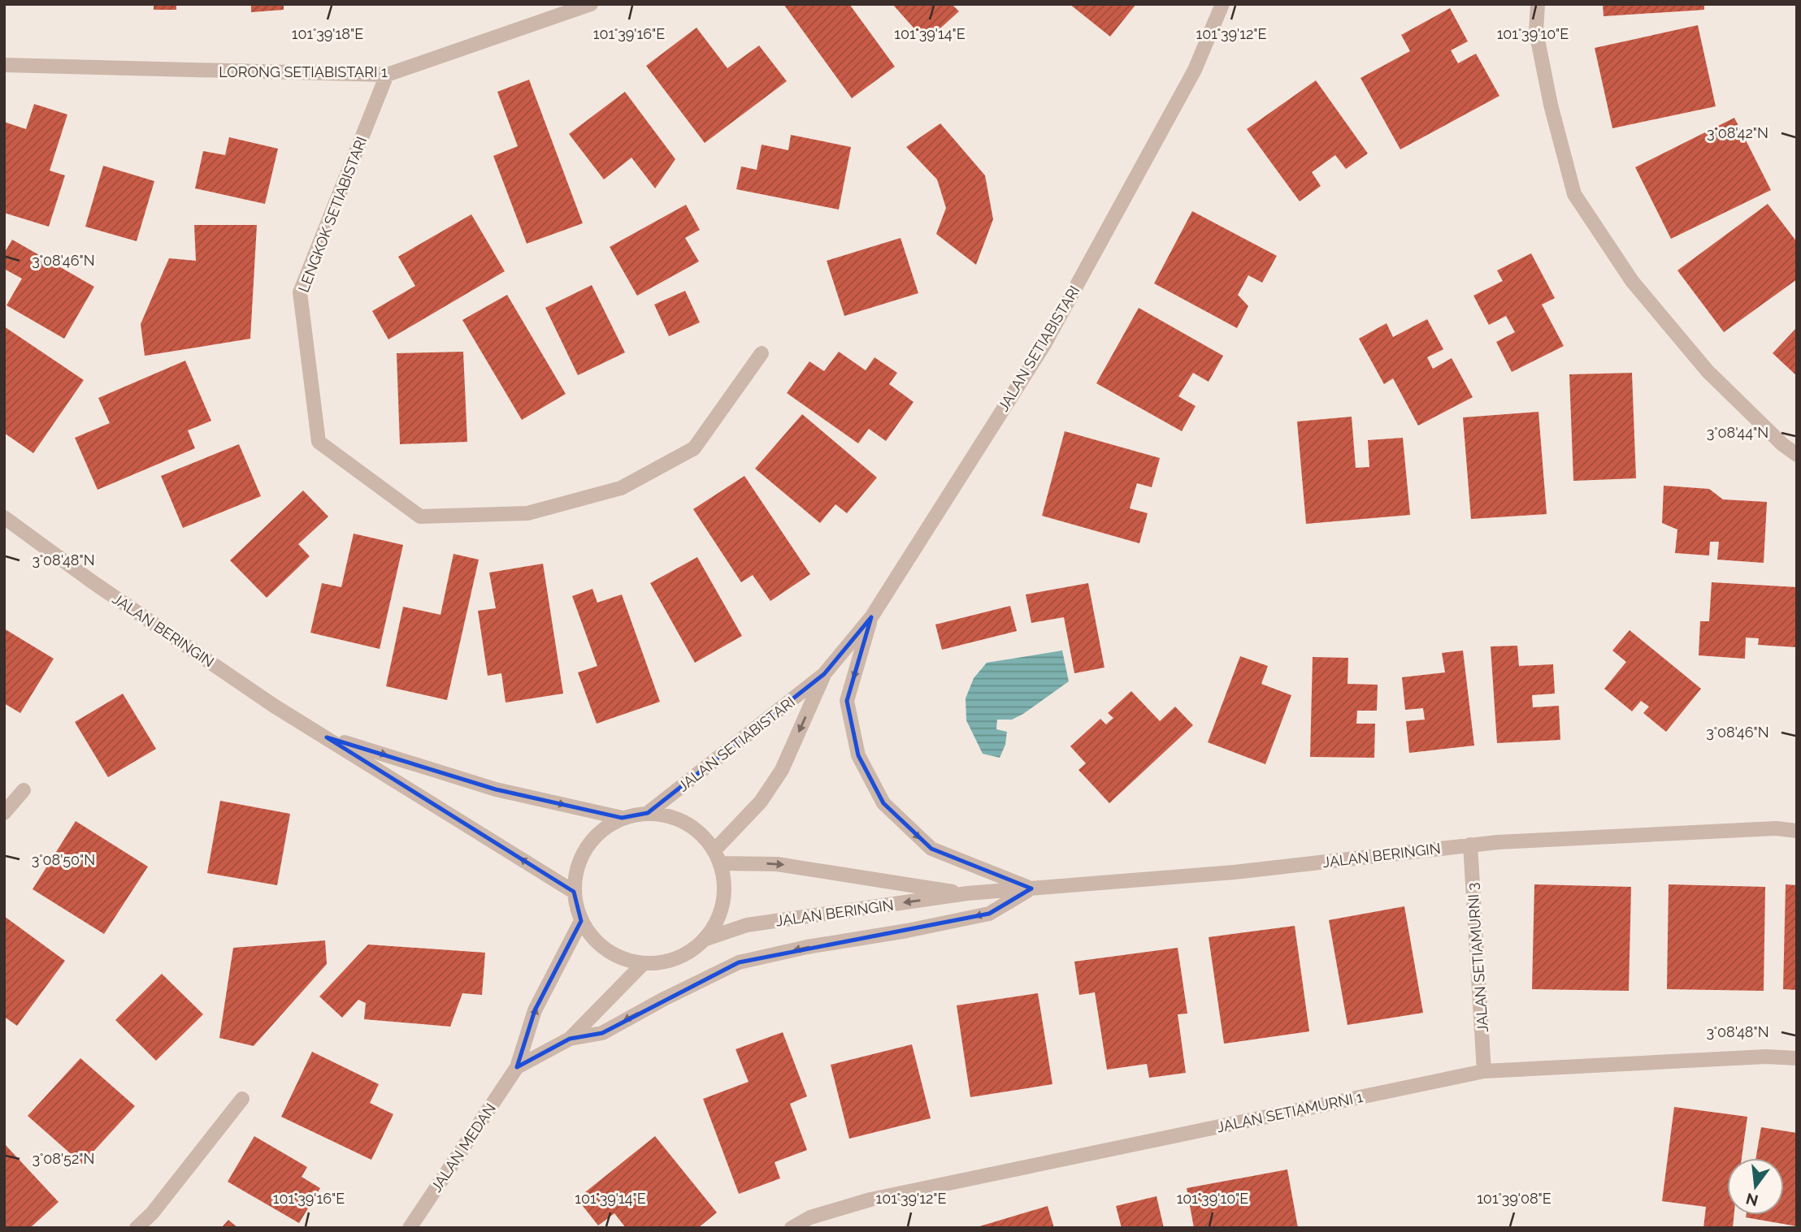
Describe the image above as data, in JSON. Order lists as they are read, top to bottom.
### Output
{
  "streets": {
    "street": [
      "LORONG SETIABISTARI 1",
      "LENGKOK SETIABISTARI",
      "JALAN SETIABISTARI",
      "JALAN BERINGIN",
      "JALAN SETIAMURNI 3",
      "JALAN SETIAMURNI 1",
      "JALAN MEDAN"
    ]
  },
  "crossings": [
    ["LORONG SETIABISTARI 1", "LENGKOK SETIABISTARI"],
    ["JALAN SETIABISTARI", "JALAN BERINGIN"],
    ["JALAN SETIABISTARI", "JALAN MEDAN"],
    ["JALAN BERINGIN", "JALAN SETIAMURNI 3"],
    ["JALAN BERINGIN", "JALAN MEDAN"],
    ["JALAN SETIAMURNI 3", "JALAN SETIAMURNI 1"]
  ],
  "north": "bottom",
  "coordinates": [
    "101°39'18\"E",
    "101°39'16\"E",
    "101°39'14\"E",
    "101°39'12\"E",
    "101°39'10\"E",
    "3°08'42\"N",
    "3°08'46\"N",
    "3°08'44\"N",
    "3°08'48\"N",
    "3°08'50\"N",
    "3°08'52\"N",
    "101°39'08\"E"
  ]
}
